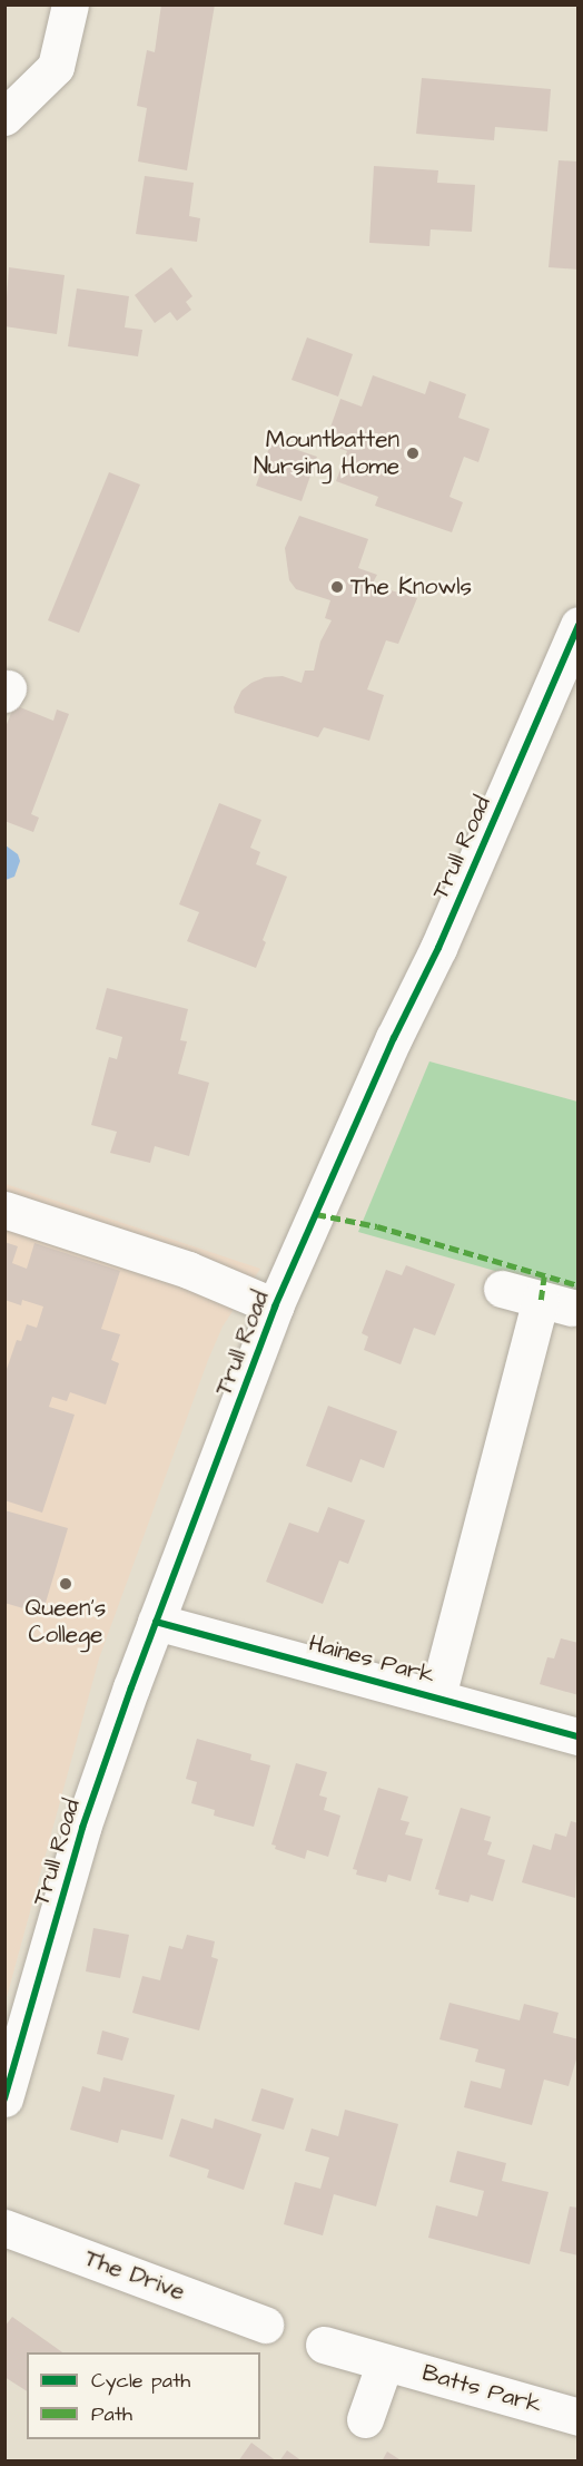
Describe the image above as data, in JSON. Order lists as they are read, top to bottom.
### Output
{
  "streets": {
    "street": [
      "Trull Road",
      "Haines Park",
      "The Drive",
      "Batts Park"
    ]
  },
  "crossings": [
    ["Trull Road", "Haines Park"]
  ],
  "places": ["Mountbatten Nursing Home", "The Knowls", "Queen's College"],
  "legend": ["Cycle path", "Path"]
}
